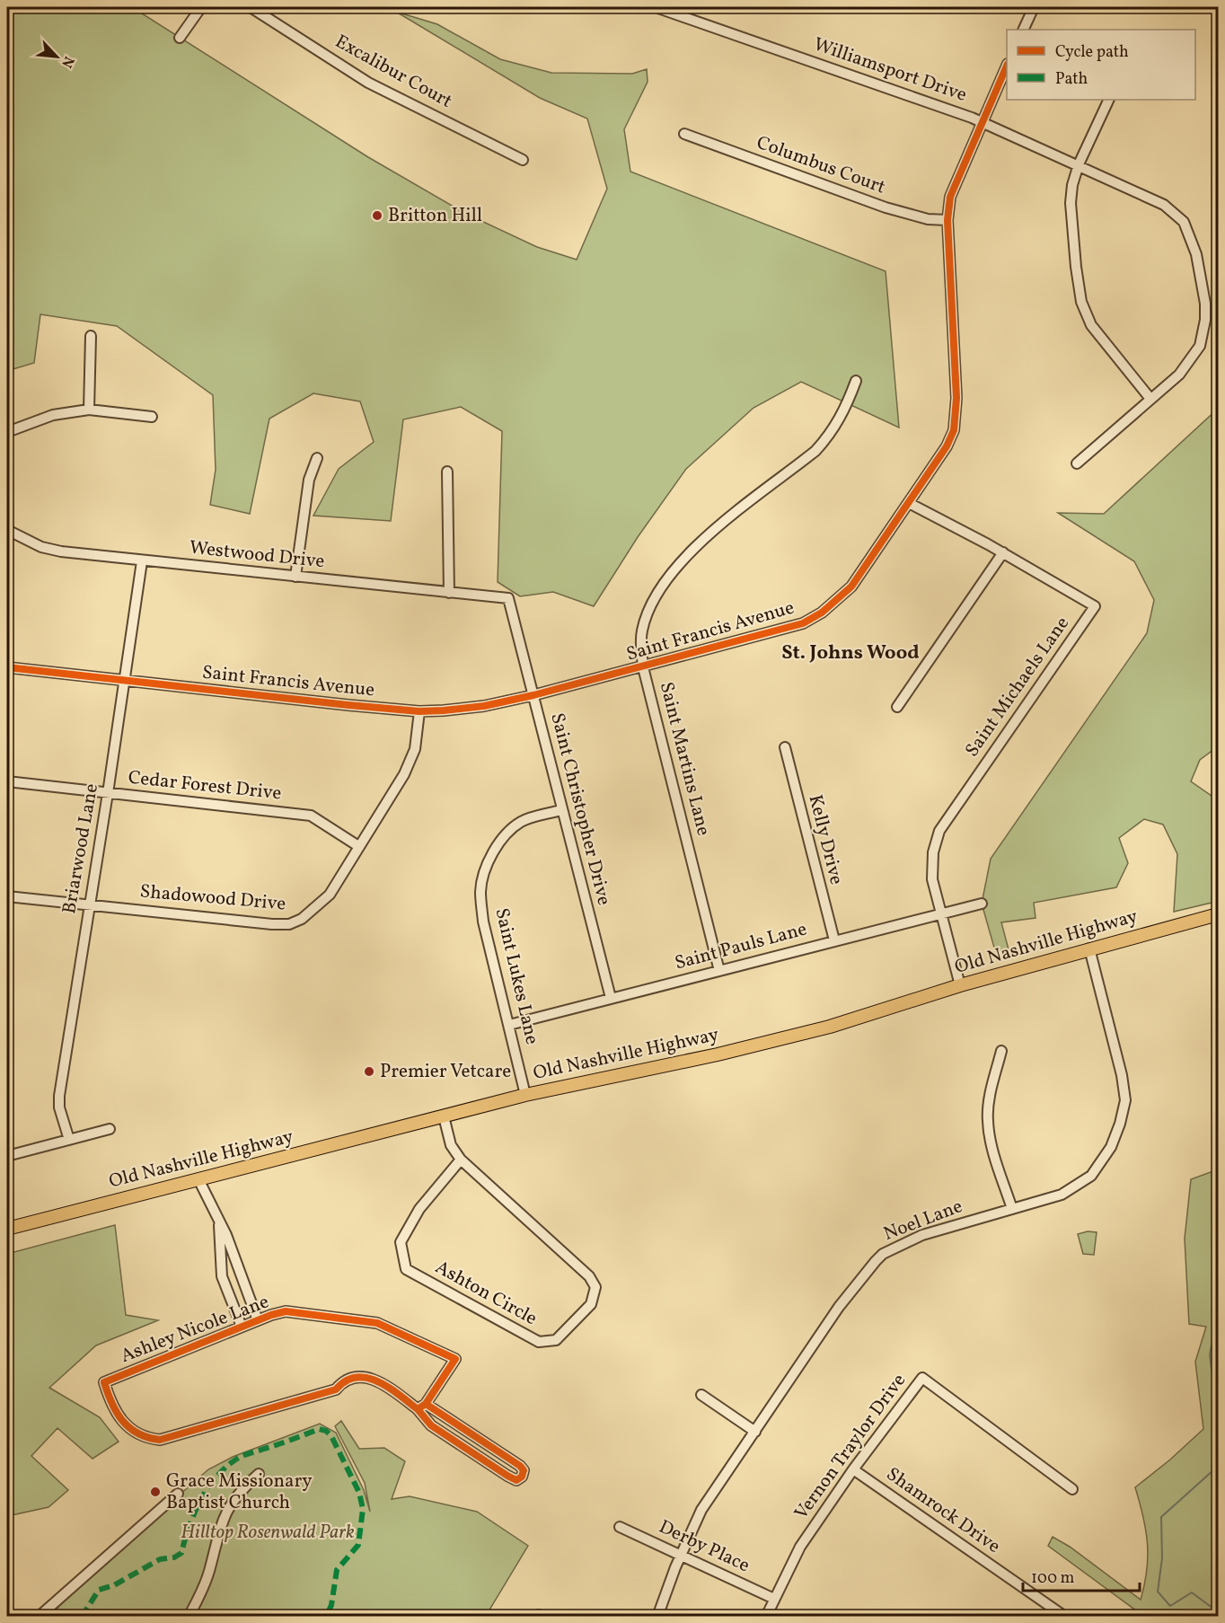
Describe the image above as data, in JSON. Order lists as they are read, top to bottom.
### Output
{
  "streets": {
    "main road": ["Old Nashville Highway"],
    "street": [
      "Williamsport Drive",
      "Excalibur Court",
      "Columbus Court",
      "Westwood Drive",
      "Saint Francis Avenue",
      "Saint Michaels Lane",
      "Saint Martins Lane",
      "Cedar Forest Drive",
      "Saint Christopher Drive",
      "Kelly Drive",
      "Briarwood Lane",
      "Shadowood Drive",
      "Saint Pauls Lane",
      "Saint Lukes Lane",
      "Noel Lane",
      "Ashton Circle",
      "Ashley Nicole Lane",
      "Vernon Traylor Drive",
      "Shamrock Drive",
      "Derby Place"
    ]
  },
  "crossings": [
    ["Williamsport Drive", "Saint Francis Avenue"],
    ["Columbus Court", "Saint Francis Avenue"],
    ["Westwood Drive", "Saint Christopher Drive"],
    ["Westwood Drive", "Briarwood Lane"],
    ["Saint Francis Avenue", "Saint Michaels Lane"],
    ["Saint Francis Avenue", "Saint Martins Lane"],
    ["Saint Francis Avenue", "Saint Christopher Drive"],
    ["Saint Francis Avenue", "Briarwood Lane"],
    ["Saint Francis Avenue", "Shadowood Drive"],
    ["Saint Michaels Lane", "Old Nashville Highway"],
    ["Saint Michaels Lane", "Saint Pauls Lane"],
    ["Saint Martins Lane", "Saint Pauls Lane"],
    ["Cedar Forest Drive", "Briarwood Lane"],
    ["Cedar Forest Drive", "Shadowood Drive"],
    ["Saint Christopher Drive", "Saint Pauls Lane"],
    ["Saint Christopher Drive", "Saint Lukes Lane"],
    ["Kelly Drive", "Saint Pauls Lane"],
    ["Briarwood Lane", "Shadowood Drive"],
    ["Old Nashville Highway", "Saint Lukes Lane"],
    ["Old Nashville Highway", "Noel Lane"],
    ["Old Nashville Highway", "Ashton Circle"],
    ["Saint Pauls Lane", "Saint Lukes Lane"],
    ["Noel Lane", "Derby Place"],
    ["Vernon Traylor Drive", "Shamrock Drive"],
    ["Vernon Traylor Drive", "Derby Place"]
  ],
  "districts": ["St. Johns Wood"],
  "parks": ["Hilltop Rosenwald Park"],
  "places": ["Britton Hill", "Premier Vetcare", "Grace Missionary Baptist Church"],
  "legend": ["Cycle path", "Path"],
  "scale_bar": "100 m",
  "north": "bottom right"
}
